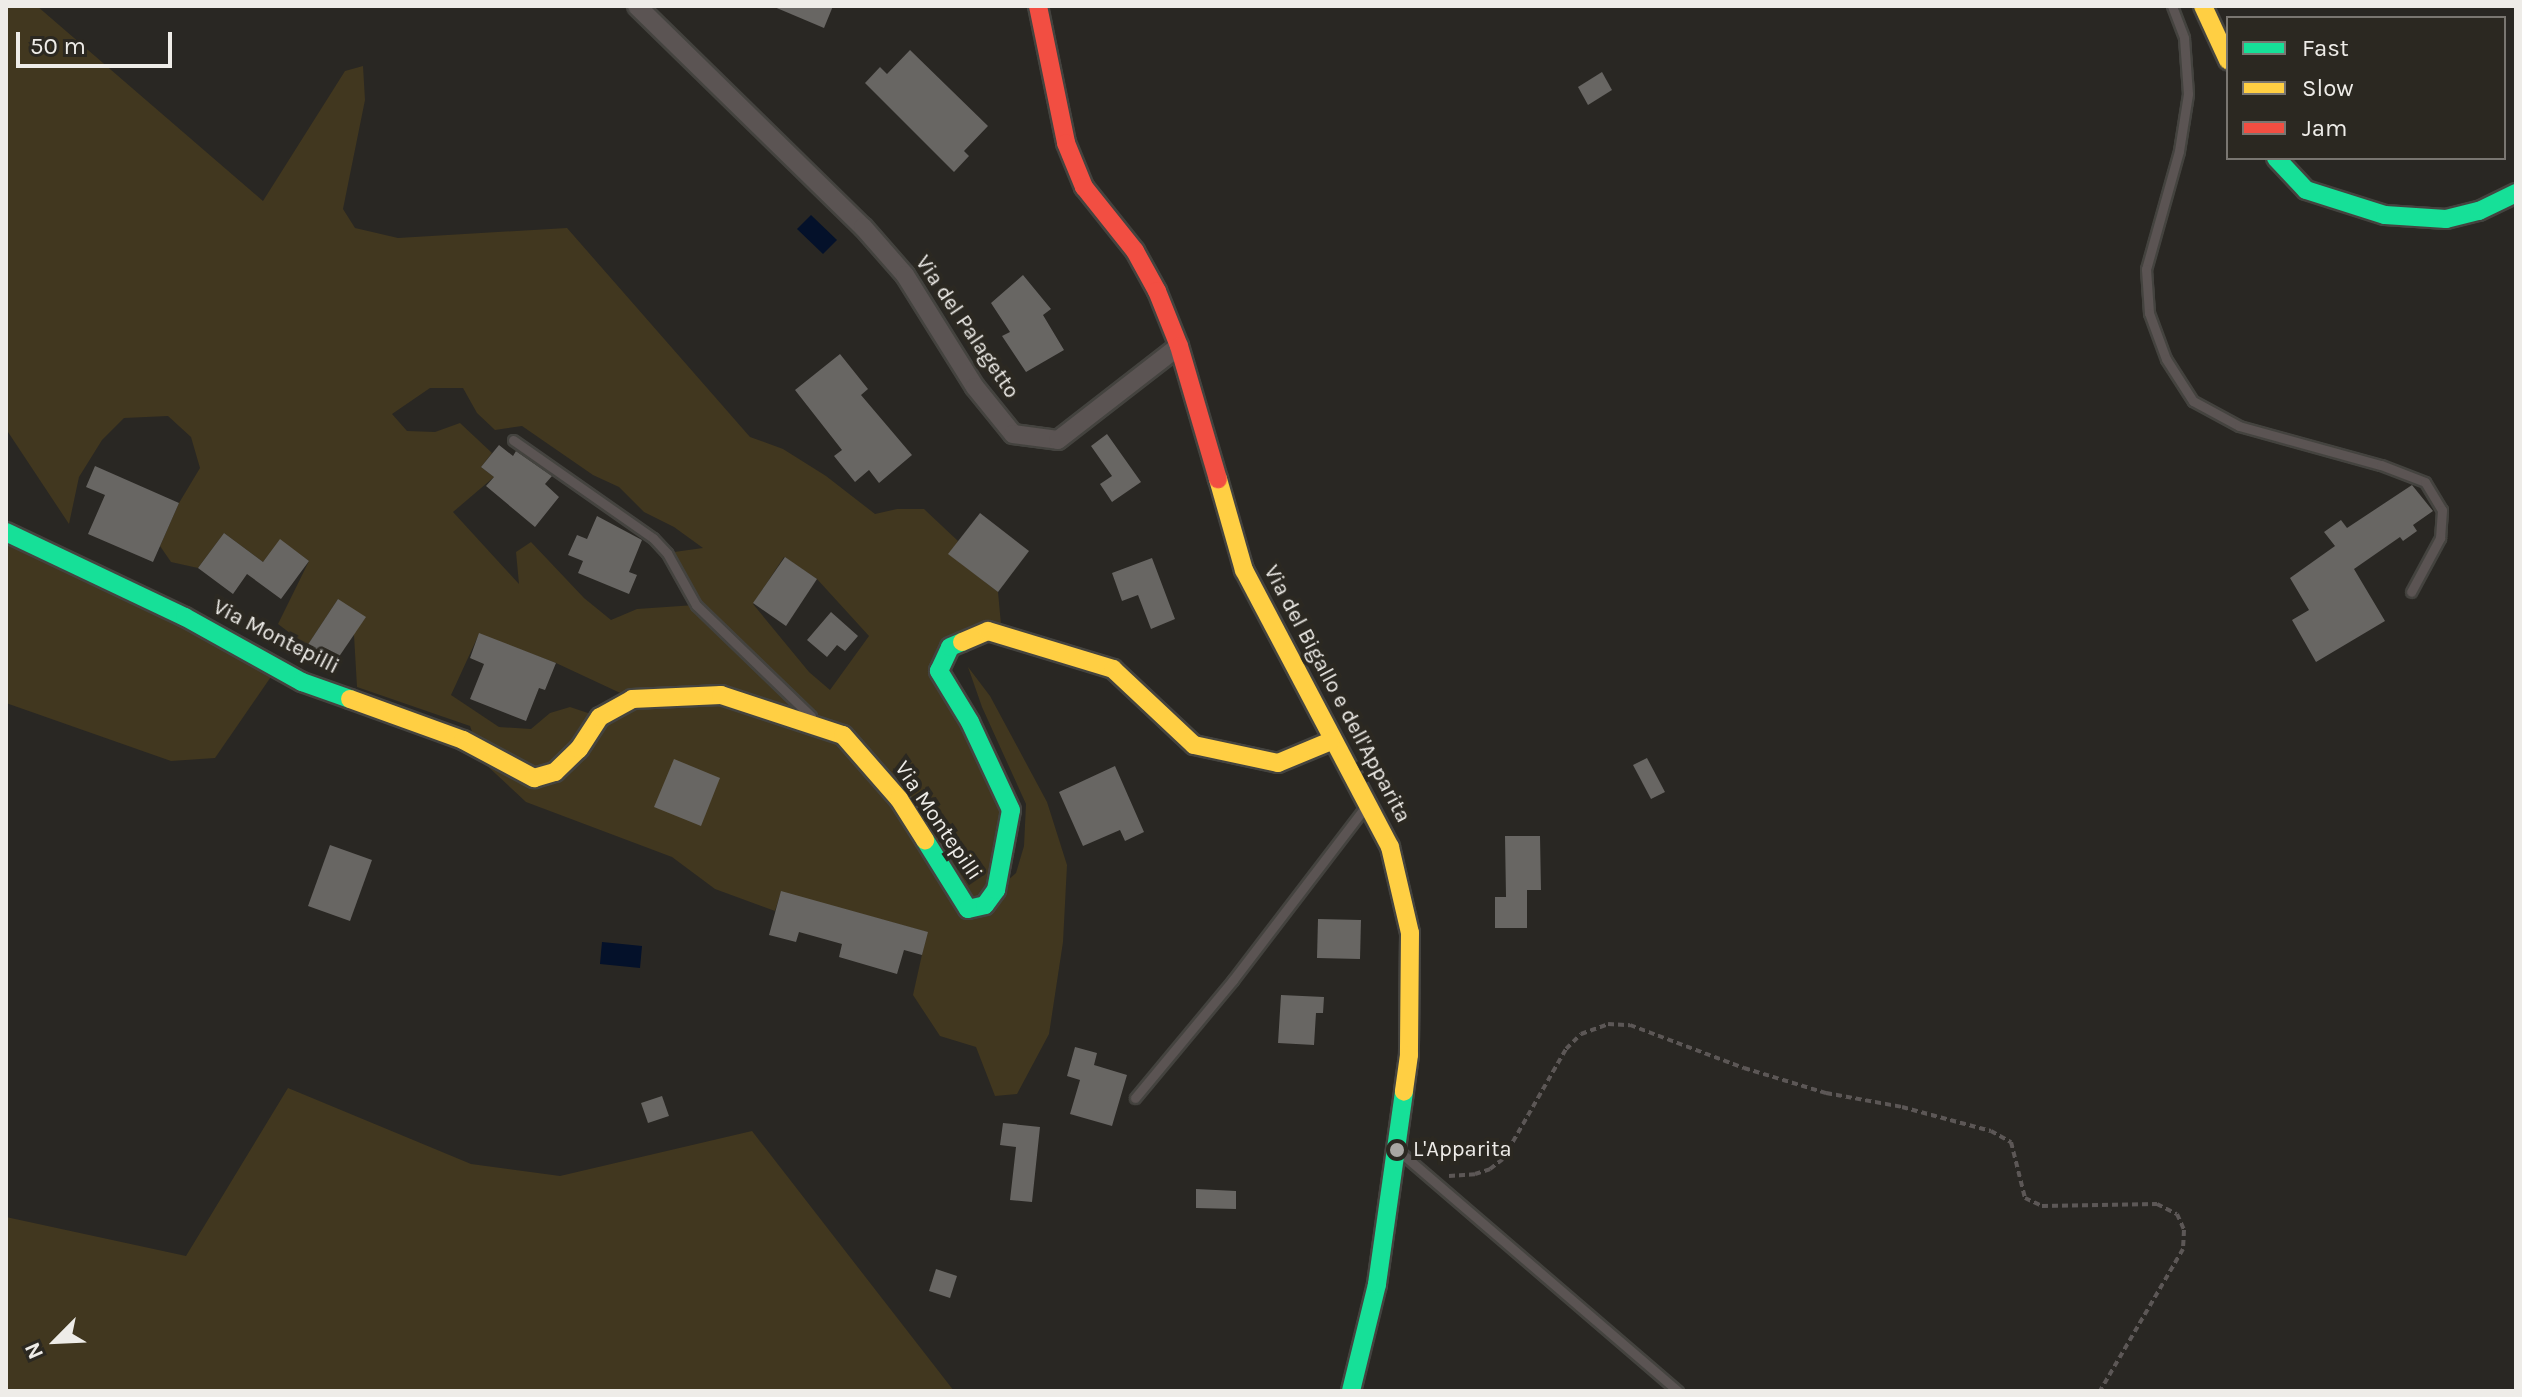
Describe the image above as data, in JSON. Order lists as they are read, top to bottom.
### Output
{
  "streets": {
    "street": ["Via del Palagetto", "Via Montepilli", "Via del Bigallo e dell'Apparita"]
  },
  "crossings": [
    ["Via del Palagetto", "Via del Bigallo e dell'Apparita"],
    ["Via Montepilli", "Via del Bigallo e dell'Apparita"]
  ],
  "places": ["L'Apparita"],
  "legend": ["Fast", "Slow", "Jam"],
  "scale_bar": "50 m",
  "north": "bottom left"
}
